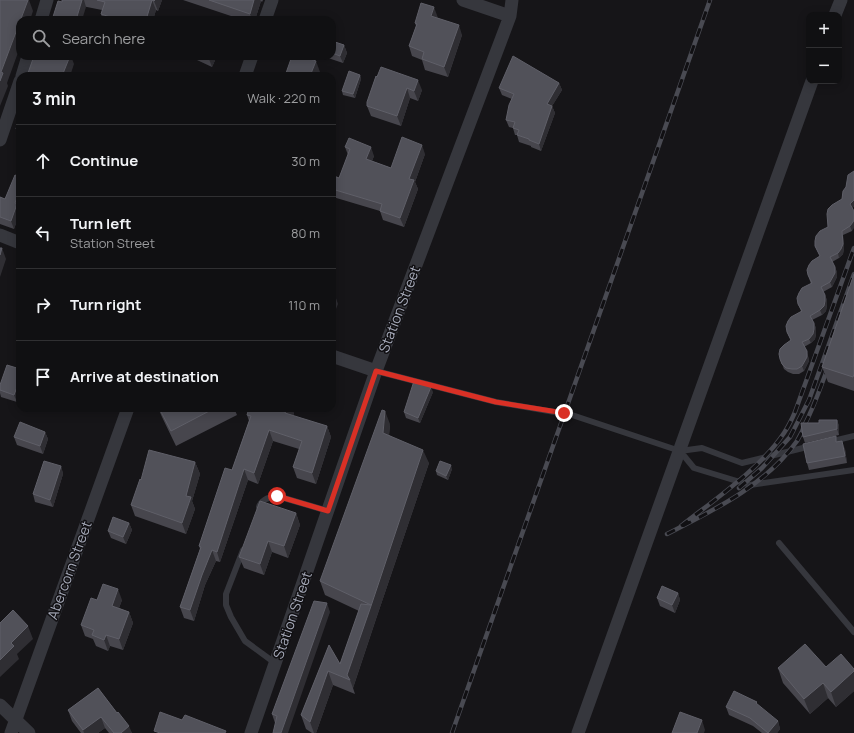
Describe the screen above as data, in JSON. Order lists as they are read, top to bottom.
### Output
{
  "streets": {
    "street": ["Station Street", "Abercorn Street"]
  },
  "page": {
    "map_buttons": ["+", "−"],
    "search": "Search here",
    "heading": ["3 min", "Walk · 220 m"],
    "list": [
      ["Continue", "30 m"],
      ["Turn left", "Station Street", "80 m"],
      ["Turn right", "110 m"],
      "Arrive at destination"
    ]
  }
}
